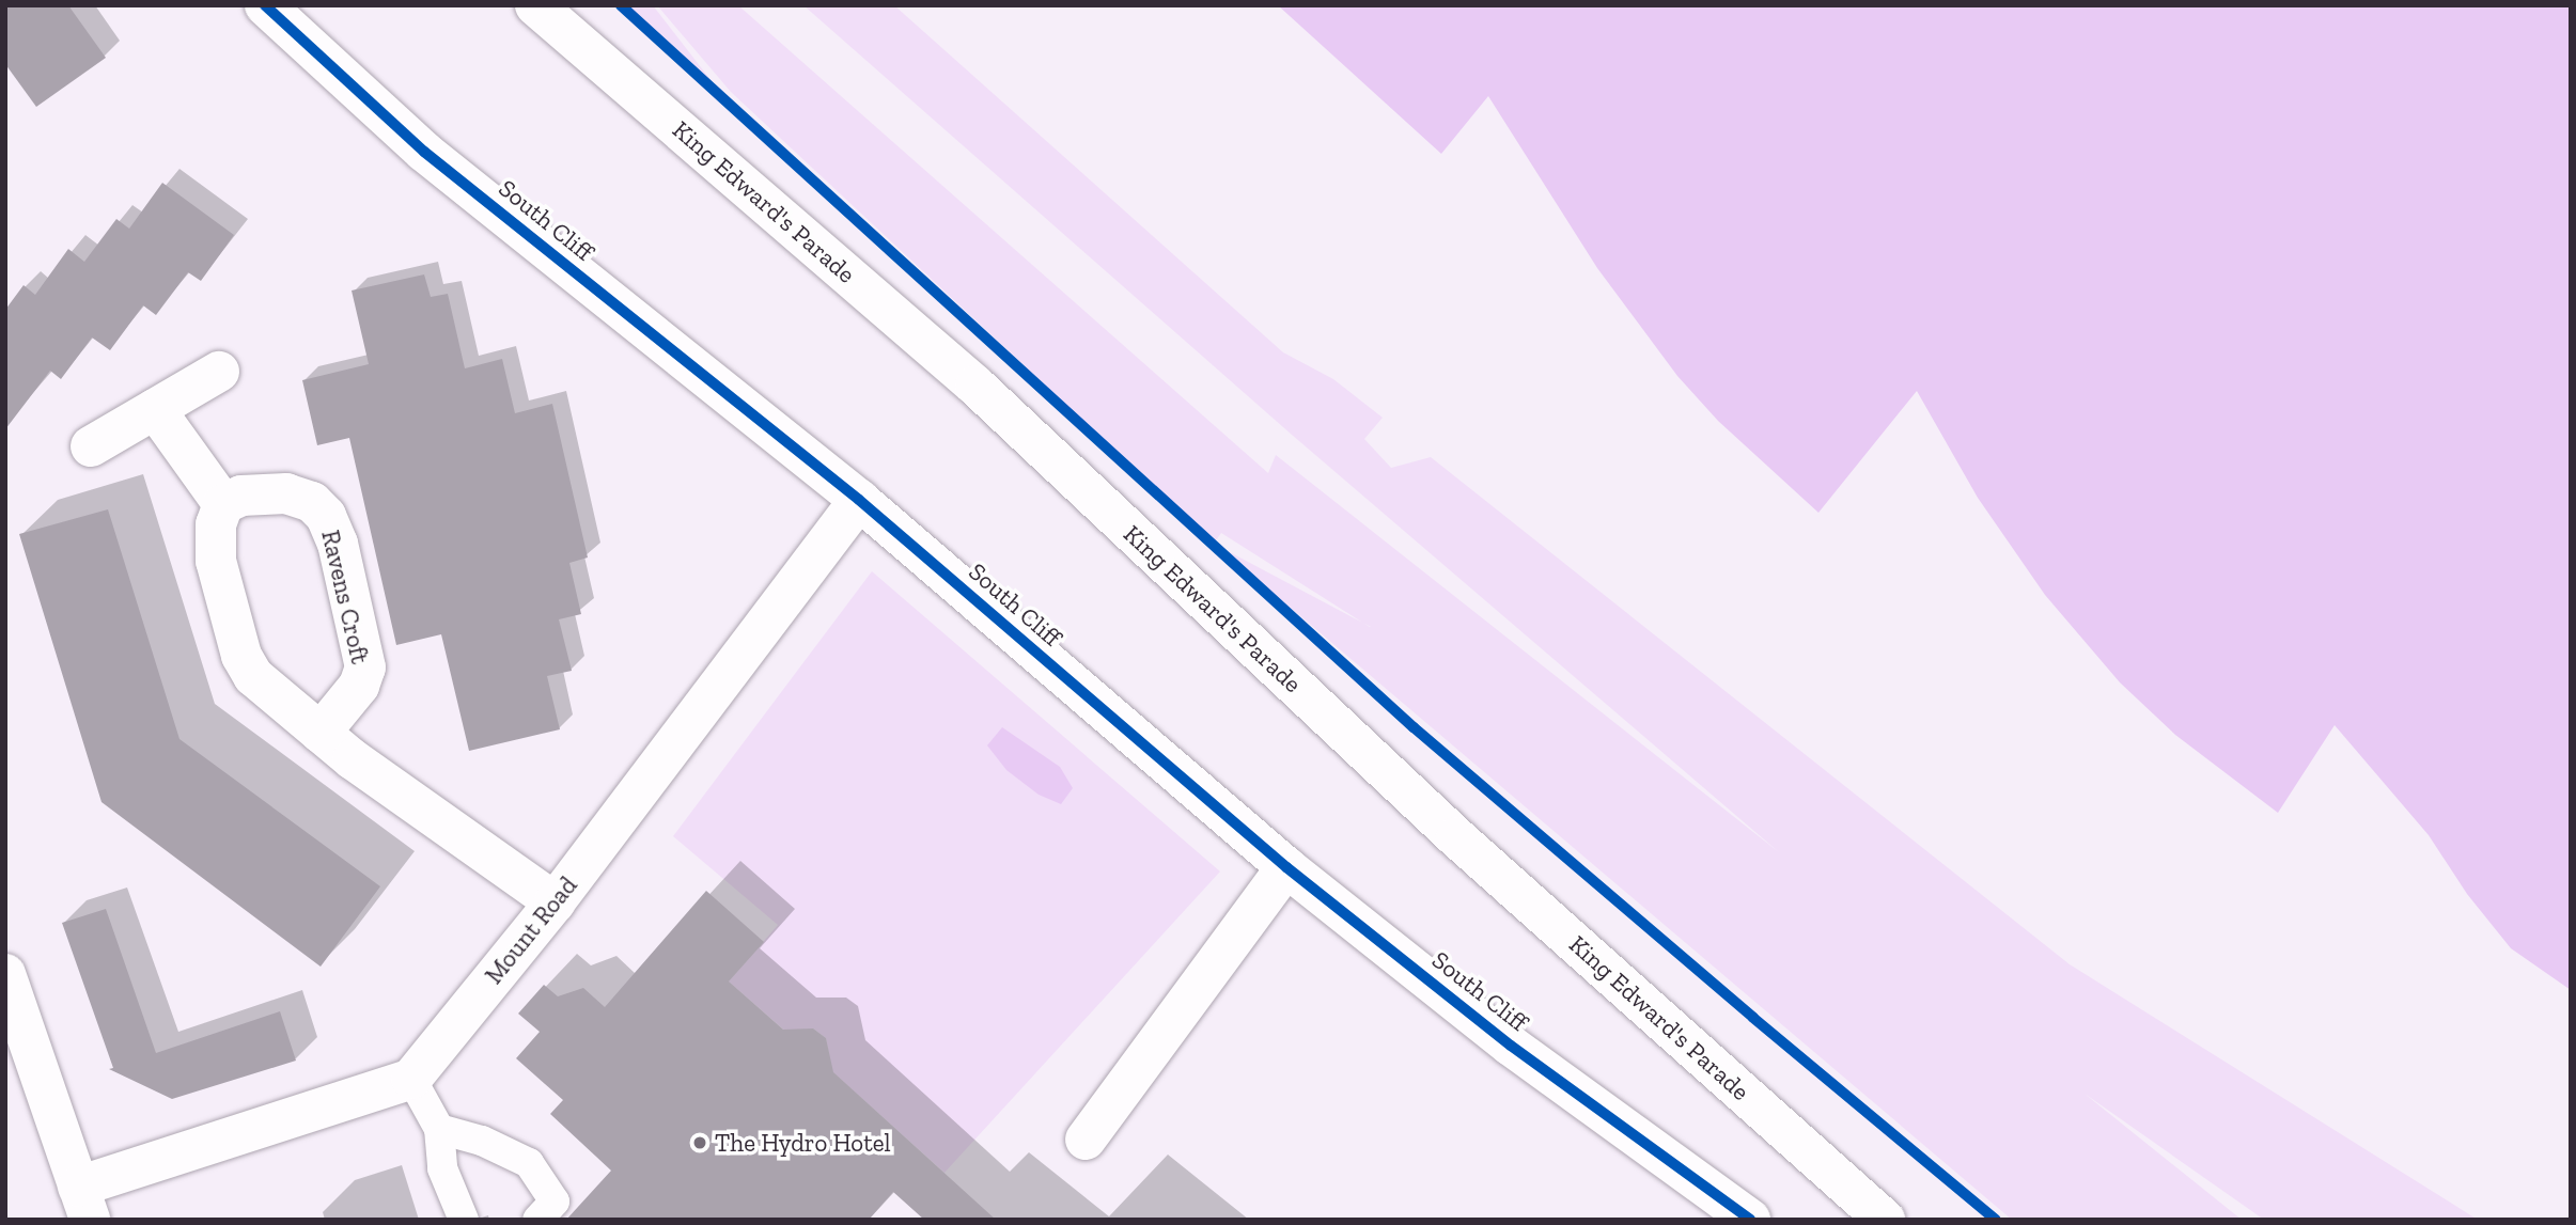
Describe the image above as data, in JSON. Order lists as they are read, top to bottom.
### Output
{
  "streets": {
    "street": [
      "King Edward's Parade",
      "South Cliff",
      "Ravens Croft",
      "Mount Road"
    ]
  },
  "crossings": [
    ["South Cliff", "Mount Road"]
  ],
  "places": ["The Hydro Hotel"]
}
